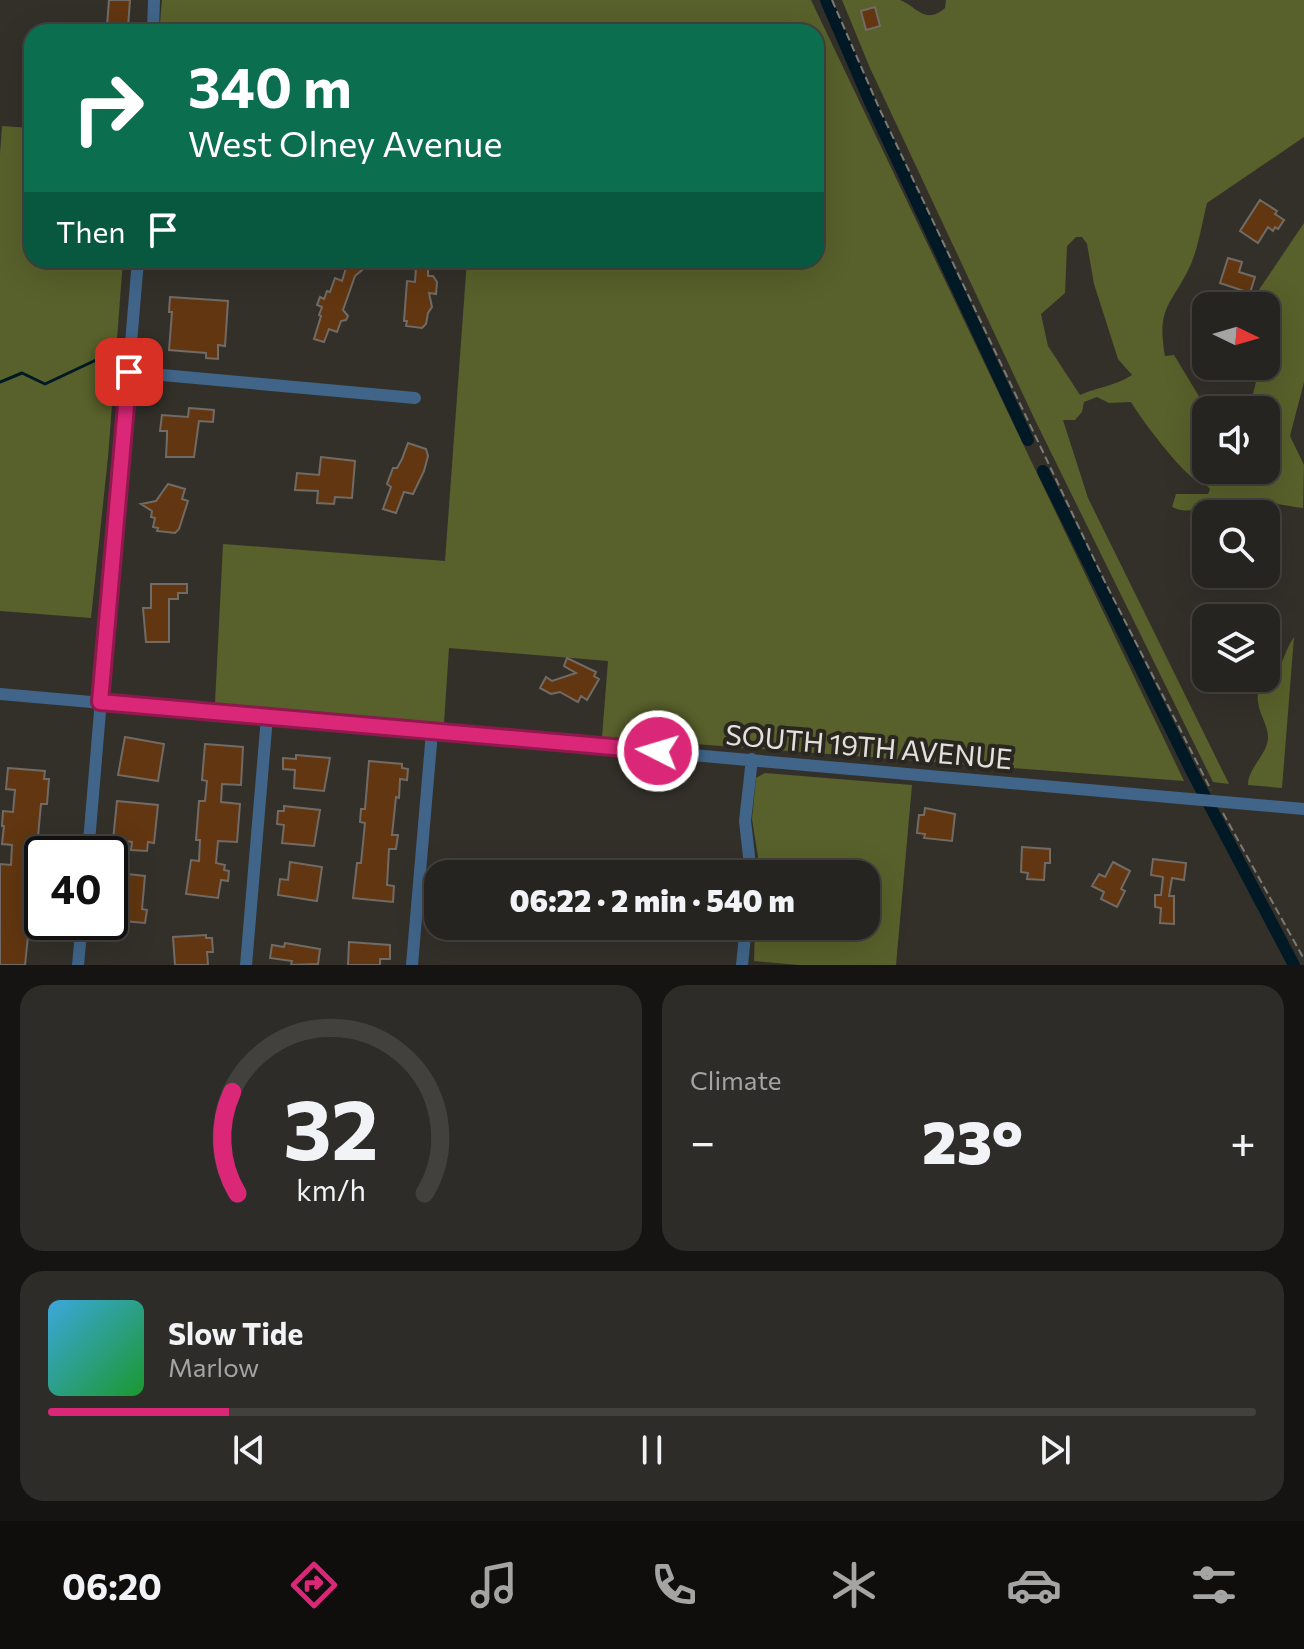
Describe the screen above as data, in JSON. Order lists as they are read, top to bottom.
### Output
{
  "streets": {
    "street": ["SOUTH 19TH AVENUE"]
  },
  "north": "right",
  "page": {
    "turn": ["340 m", "West Olney Avenue"],
    "then": "Then",
    "limit": "40",
    "trip": "06:22 · 2 min · 540 m",
    "tile": "Climate",
    "heat": ["−", "23°", "+"],
    "song": ["Slow Tide", "Marlow"],
    "tabs": "06:20",
    "gauge": ["32", "km/h"]
  }
}
